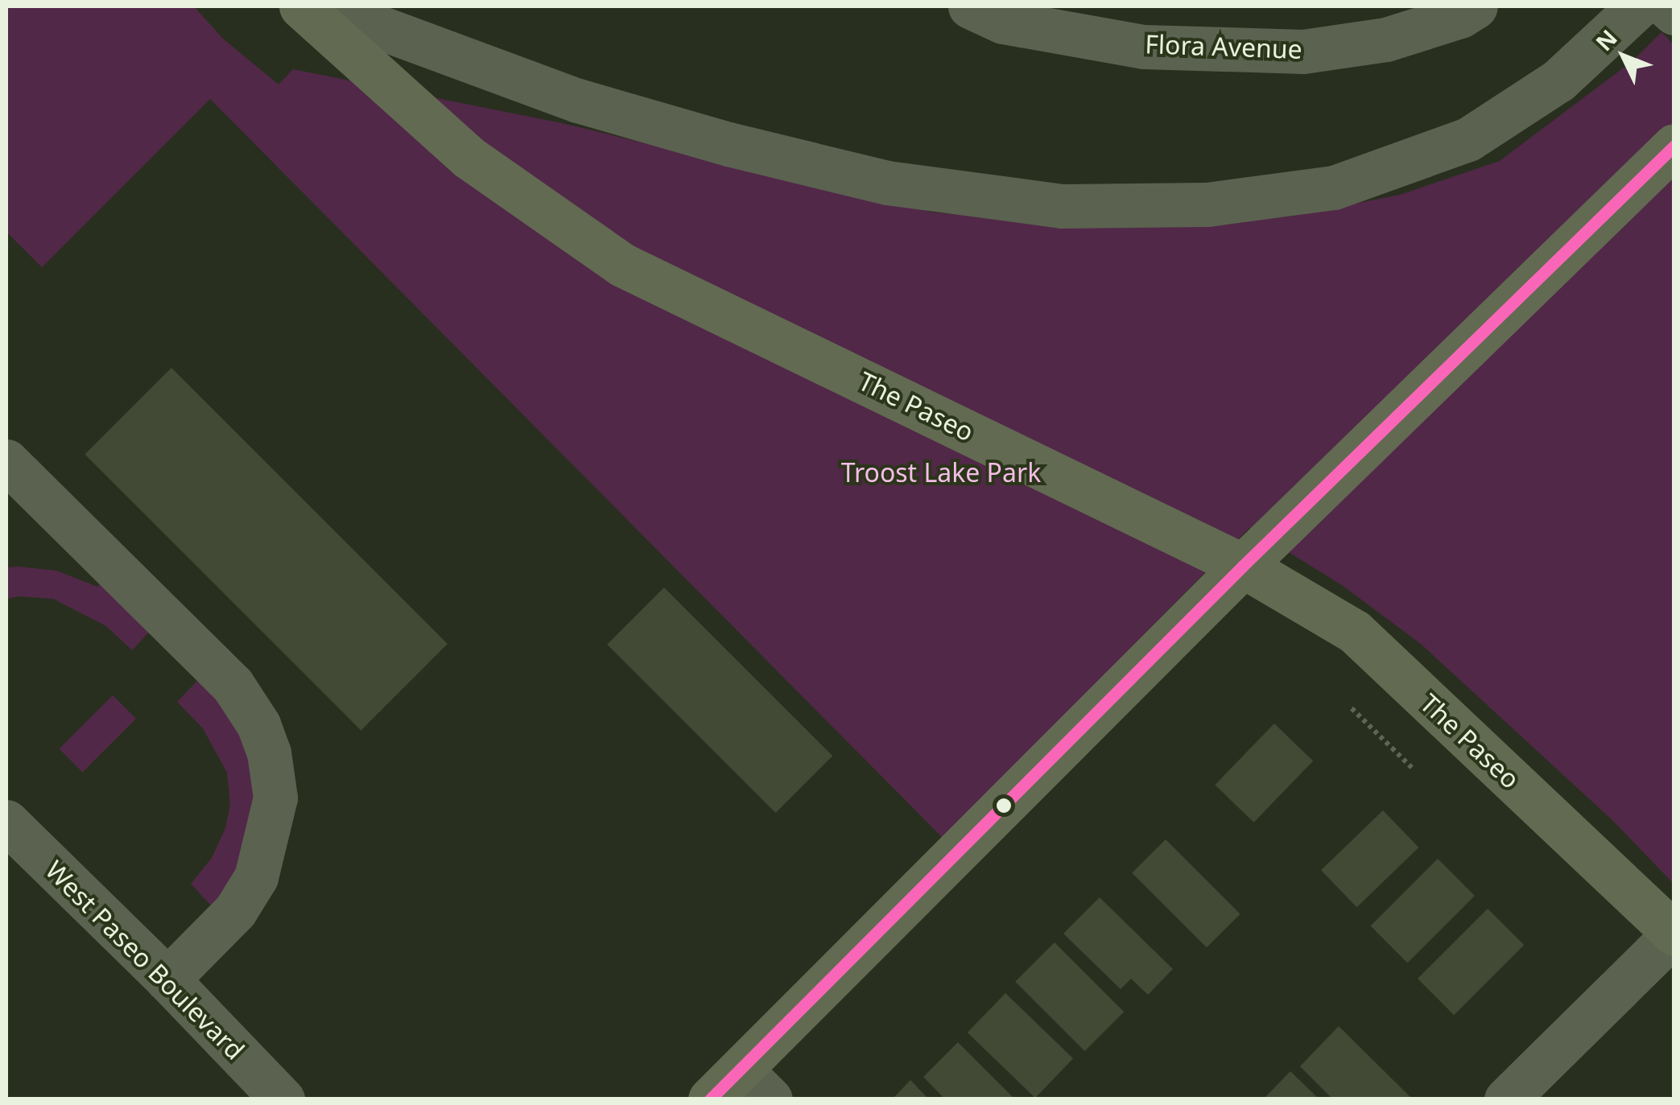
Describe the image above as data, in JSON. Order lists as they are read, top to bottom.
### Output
{
  "streets": {
    "main road": ["The Paseo"],
    "street": ["Flora Avenue", "West Paseo Boulevard"]
  },
  "parks": ["Troost Lake Park"],
  "north": "top left"
}
